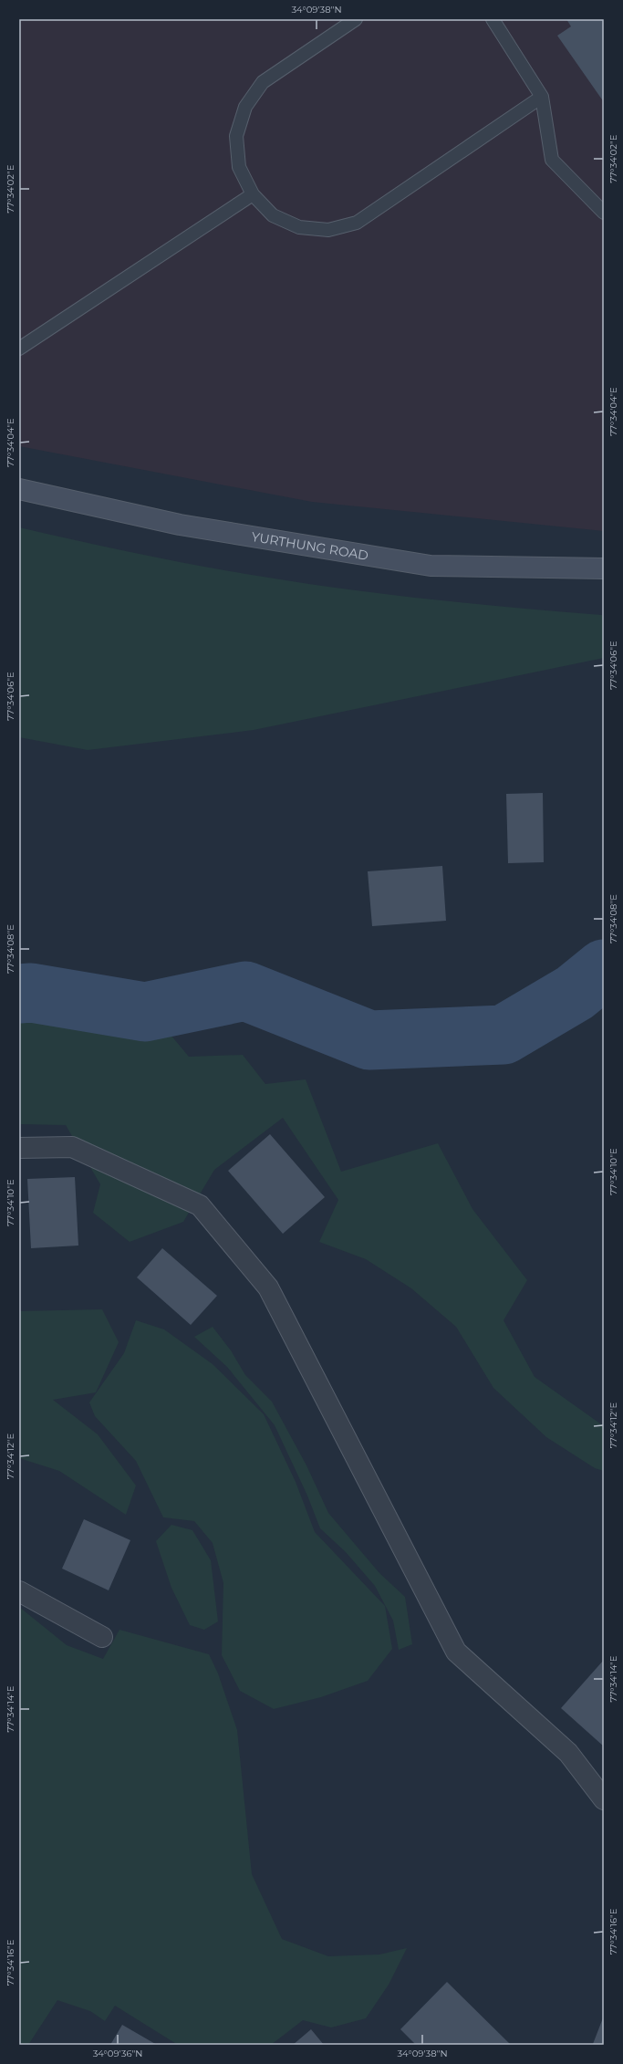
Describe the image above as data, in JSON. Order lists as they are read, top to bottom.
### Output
{
  "streets": {
    "main road": ["YURTHUNG ROAD"]
  },
  "coordinates": [
    "34°09'38\"N",
    "77°34'02\"E",
    "77°34'04\"E",
    "77°34'06\"E",
    "77°34'08\"E",
    "77°34'10\"E",
    "77°34'12\"E",
    "77°34'14\"E",
    "77°34'16\"E",
    "34°09'36\"N"
  ]
}
